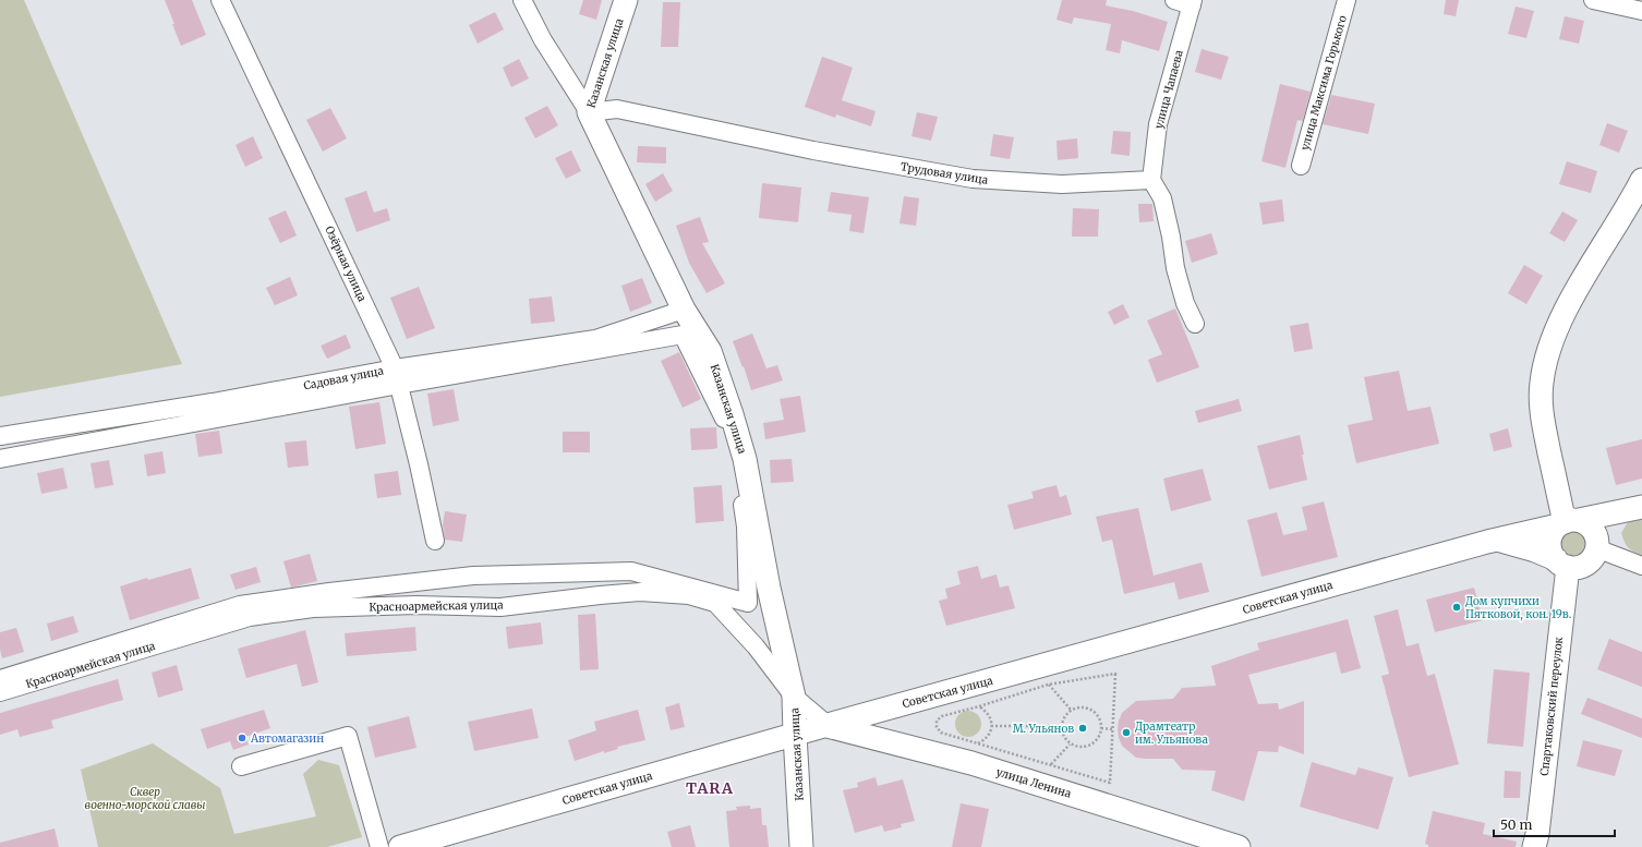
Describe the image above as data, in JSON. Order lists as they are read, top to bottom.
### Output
{
  "streets": {
    "main road": [
      "Казанская улица",
      "Советская улица",
      "Спартаковский переулок",
      "улица Ленина"
    ],
    "street": [
      "улица Максима Горького",
      "улица Чапаева",
      "Трудовая улица",
      "Озёрная улица",
      "Садовая улица",
      "Красноармейская улица"
    ]
  },
  "crossings": [
    ["Казанская улица", "Трудовая улица"],
    ["Казанская улица", "Садовая улица"],
    ["Казанская улица", "Советская улица"],
    ["Казанская улица", "Красноармейская улица"],
    ["улица Чапаева", "Трудовая улица"],
    ["Озёрная улица", "Садовая улица"],
    ["Советская улица", "Красноармейская улица"],
    ["Советская улица", "Спартаковский переулок"],
    ["Советская улица", "улица Ленина"],
    ["Красноармейская улица", "улица Ленина"]
  ],
  "districts": ["TARA"],
  "parks": ["Сквер военно-морской славы"],
  "places": [
    "Дом купчихи Пятковой, кон. 19в.",
    "М. Ульянов",
    "Драмтеатр им. Ульянова",
    "Автомагазин"
  ],
  "scale_bar": "50 m"
}
